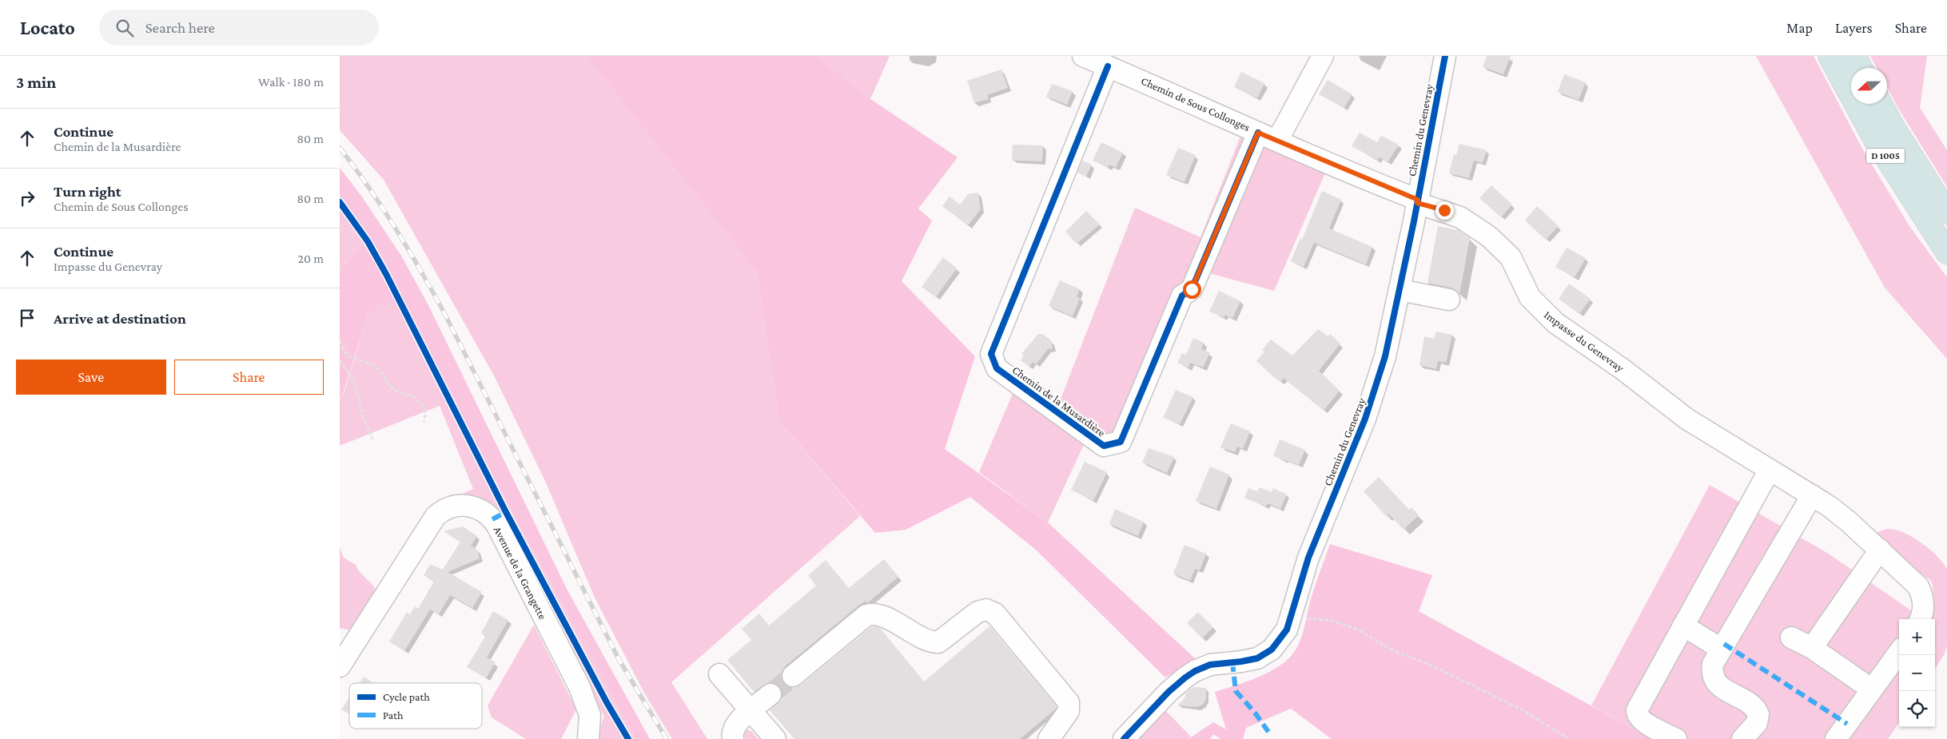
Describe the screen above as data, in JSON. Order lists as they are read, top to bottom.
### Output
{
  "streets": {
    "highway": ["D 1005"],
    "street": [
      "Chemin de Sous Collonges",
      "Chemin du Genevray",
      "Impasse du Genevray",
      "Chemin de la Musardière",
      "Avenue de la Grangette"
    ]
  },
  "crossings": [
    ["Chemin de Sous Collonges", "Chemin du Genevray"],
    ["Chemin de Sous Collonges", "Impasse du Genevray"],
    ["Chemin de Sous Collonges", "Chemin de la Musardière"],
    ["Chemin du Genevray", "Impasse du Genevray"]
  ],
  "legend": ["Cycle path", "Path"],
  "north": "left",
  "page": {
    "header": "Locato",
    "search": "Search here",
    "nav": ["Map", "Layers", "Share"],
    "heading": ["3 min", "Walk · 180 m"],
    "list": [
      ["Continue", "Chemin de la Musardière", "80 m"],
      ["Turn right", "Chemin de Sous Collonges", "80 m"],
      ["Continue", "Impasse du Genevray", "20 m"],
      "Arrive at destination"
    ],
    "buttons": ["Save", "Share"],
    "map_buttons": ["+", "−"]
  }
}
